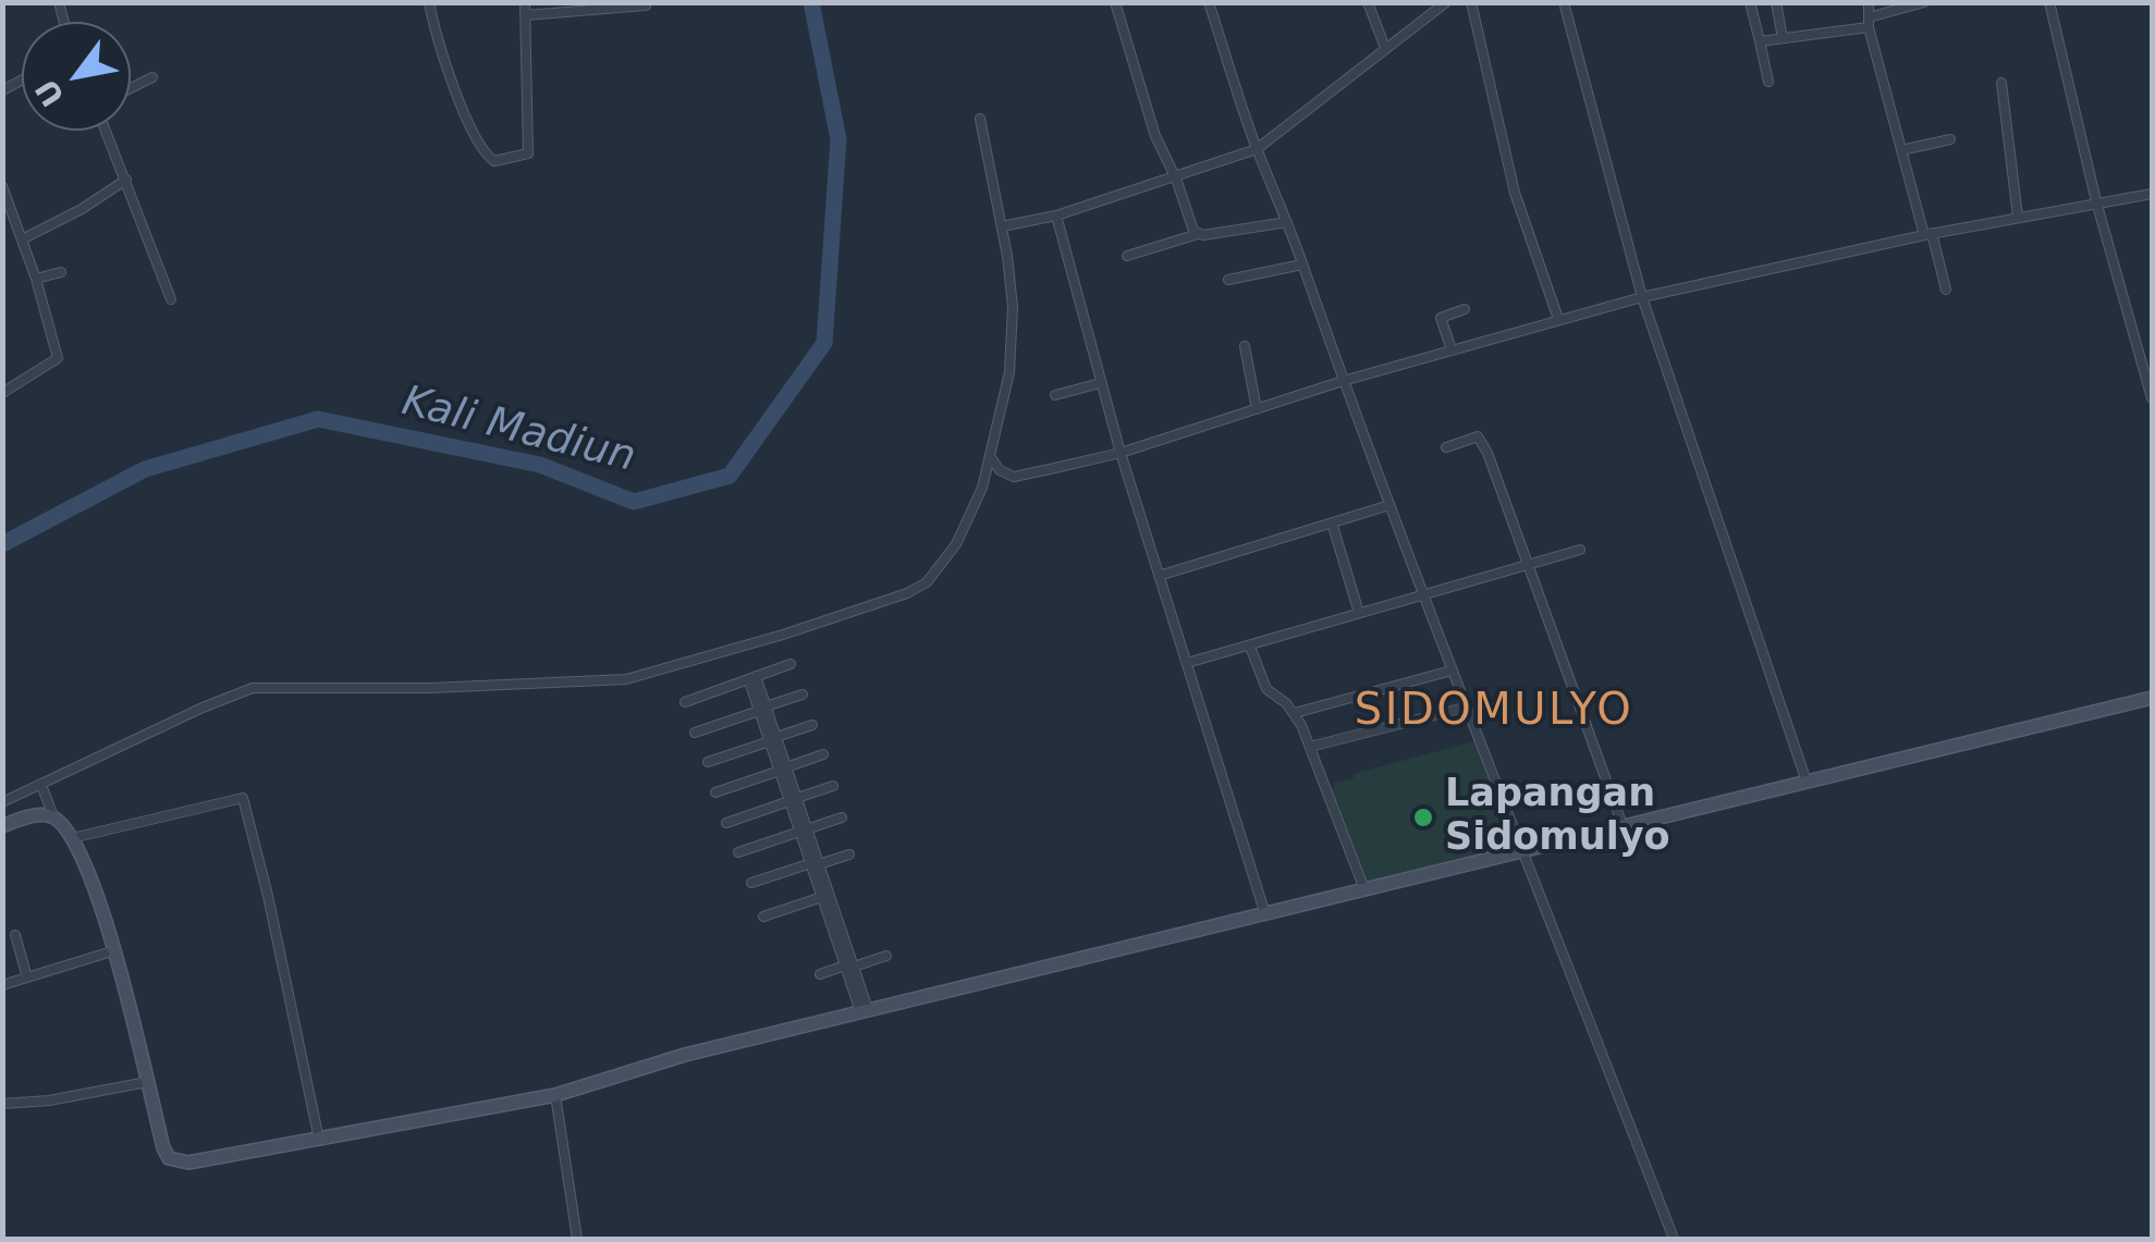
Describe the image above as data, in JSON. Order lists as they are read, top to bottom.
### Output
{
  "districts": ["SIDOMULYO"],
  "water": ["Kali Madiun"],
  "places": ["Lapangan Sidomulyo"],
  "north": "bottom left"
}
